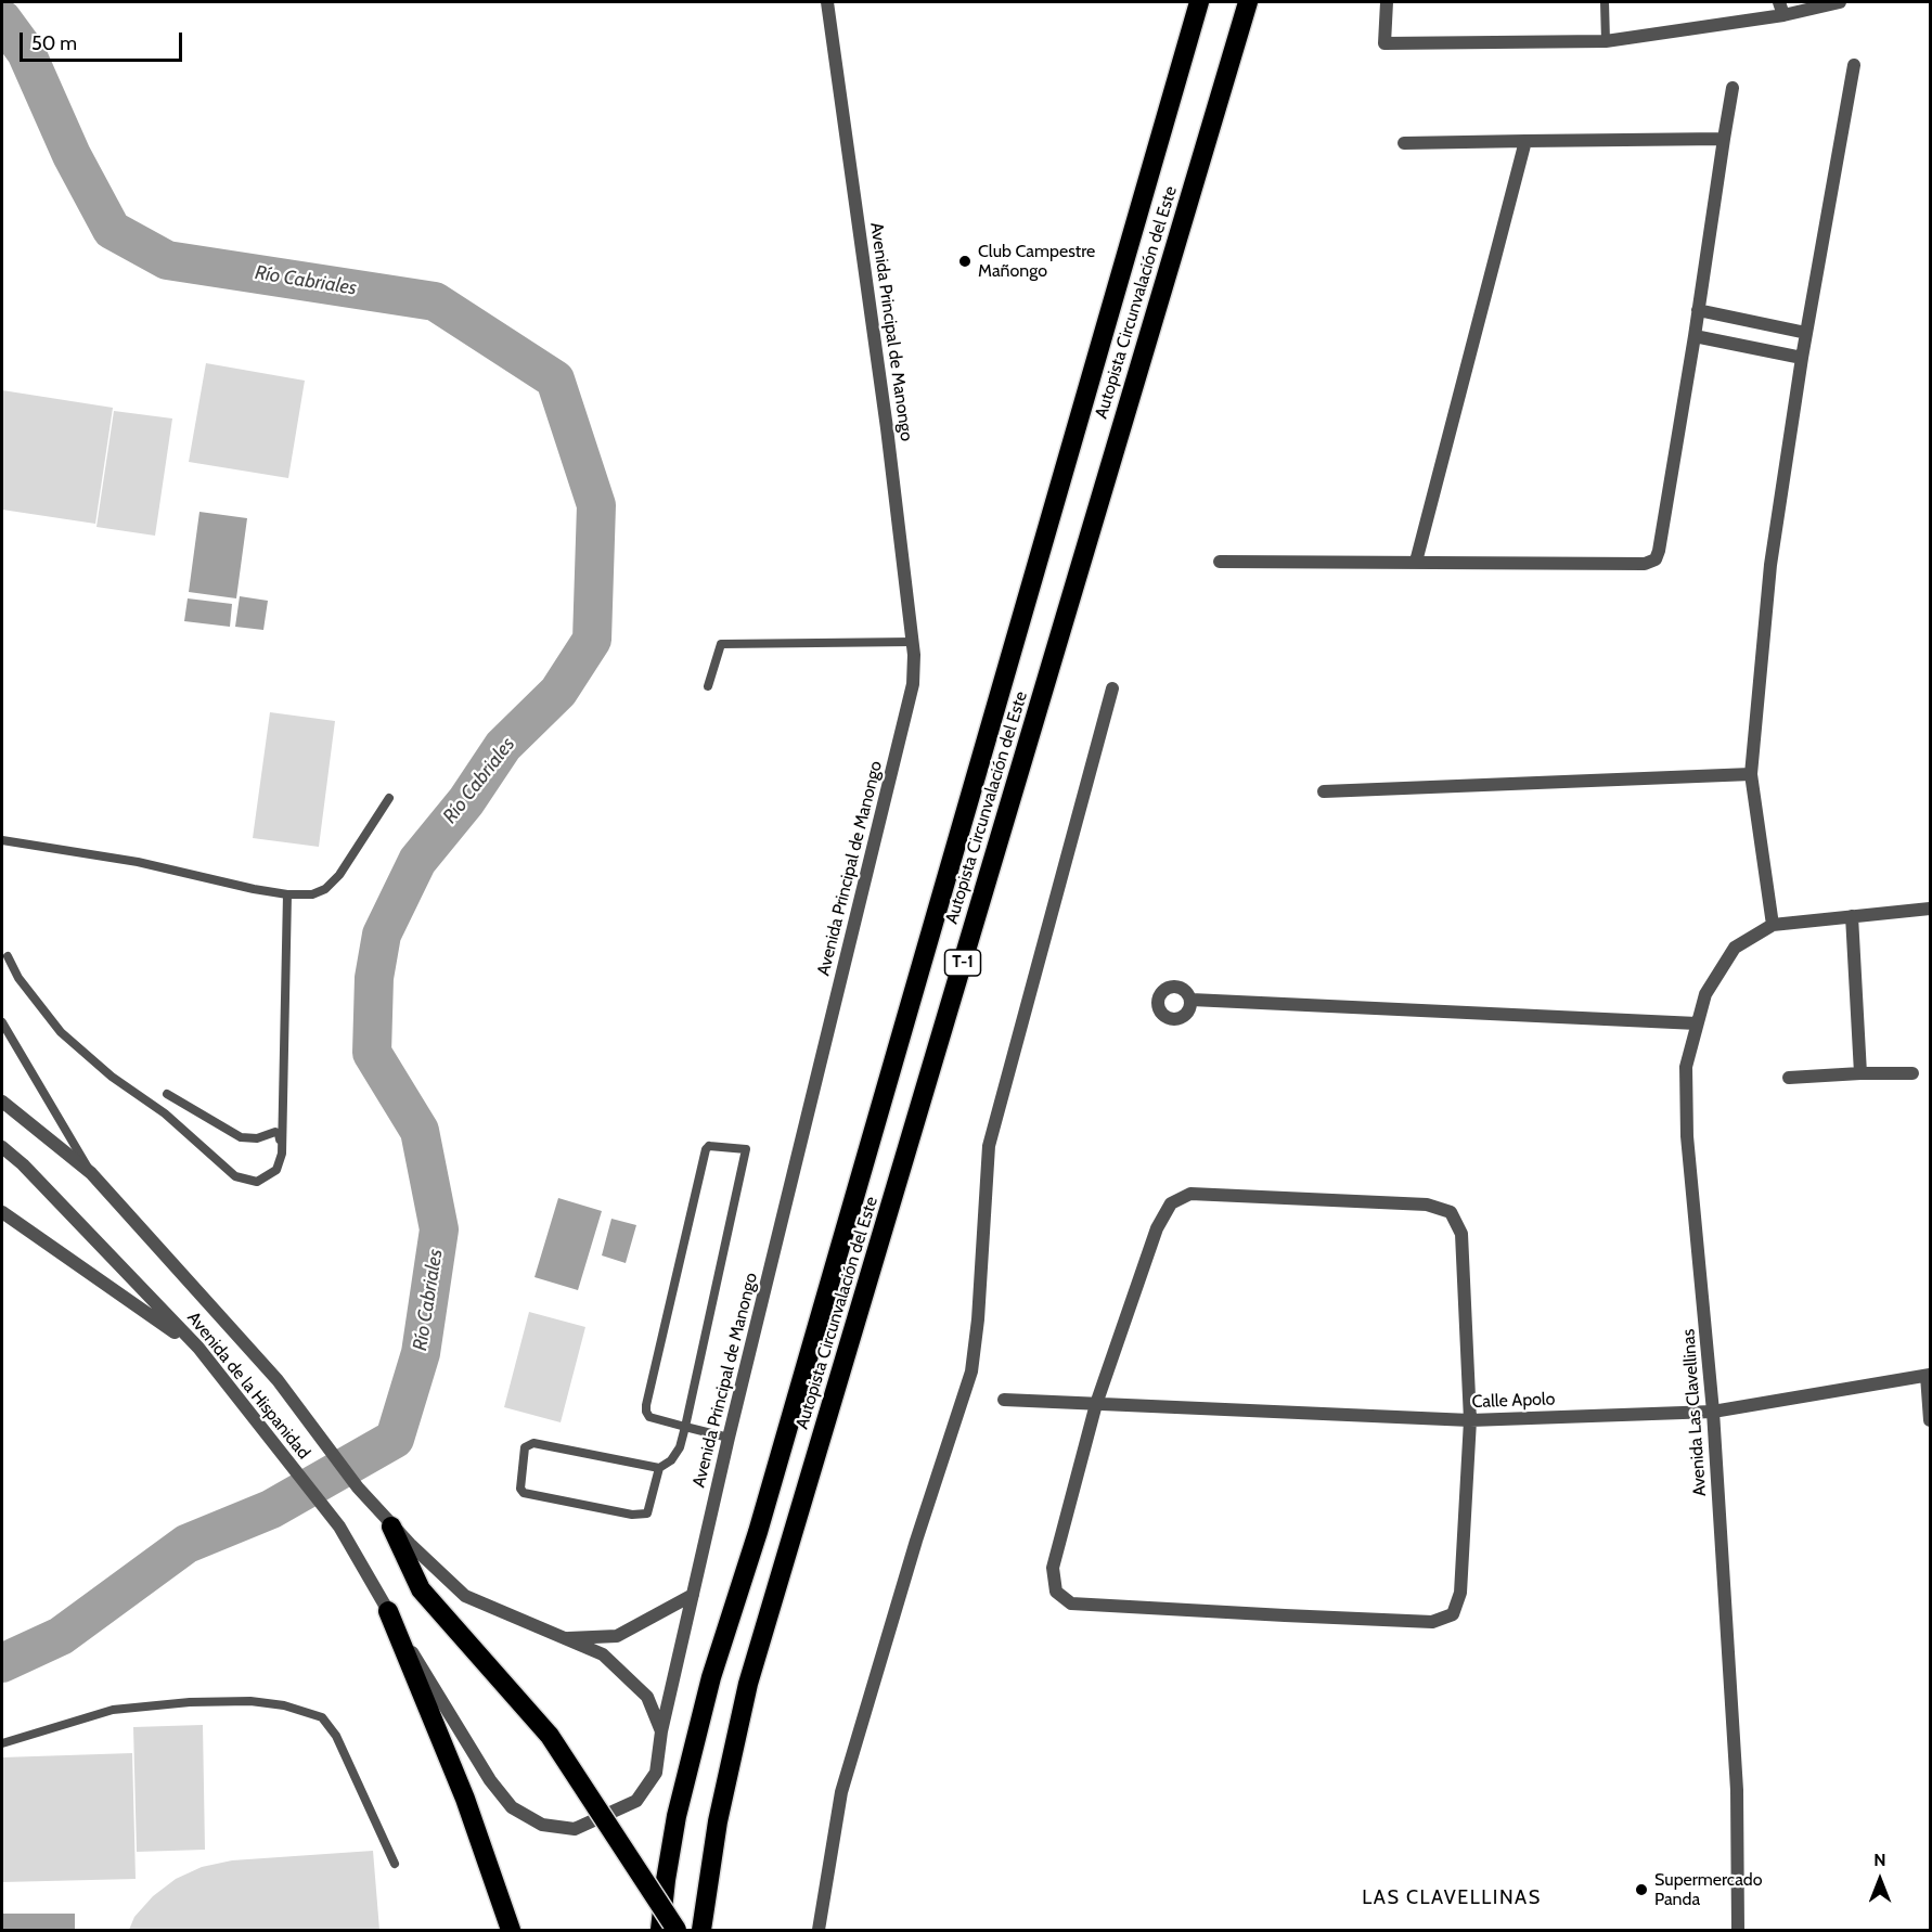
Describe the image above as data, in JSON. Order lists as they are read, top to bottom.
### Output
{
  "streets": {
    "highway": ["Autopista Circunvalación del Este", "T-1"],
    "street": [
      "Avenida Principal de Manongo",
      "Avenida de la Hispanidad",
      "Calle Apolo",
      "Avenida Las Clavellinas"
    ]
  },
  "crossings": [
    ["Avenida Principal de Manongo", "Avenida de la Hispanidad"],
    ["Calle Apolo", "Avenida Las Clavellinas"]
  ],
  "districts": ["LAS CLAVELLINAS"],
  "water": ["Río Cabriales"],
  "places": ["Club Campestre Mañongo", "Supermercado Panda"],
  "scale_bar": "50 m",
  "north": "top"
}
